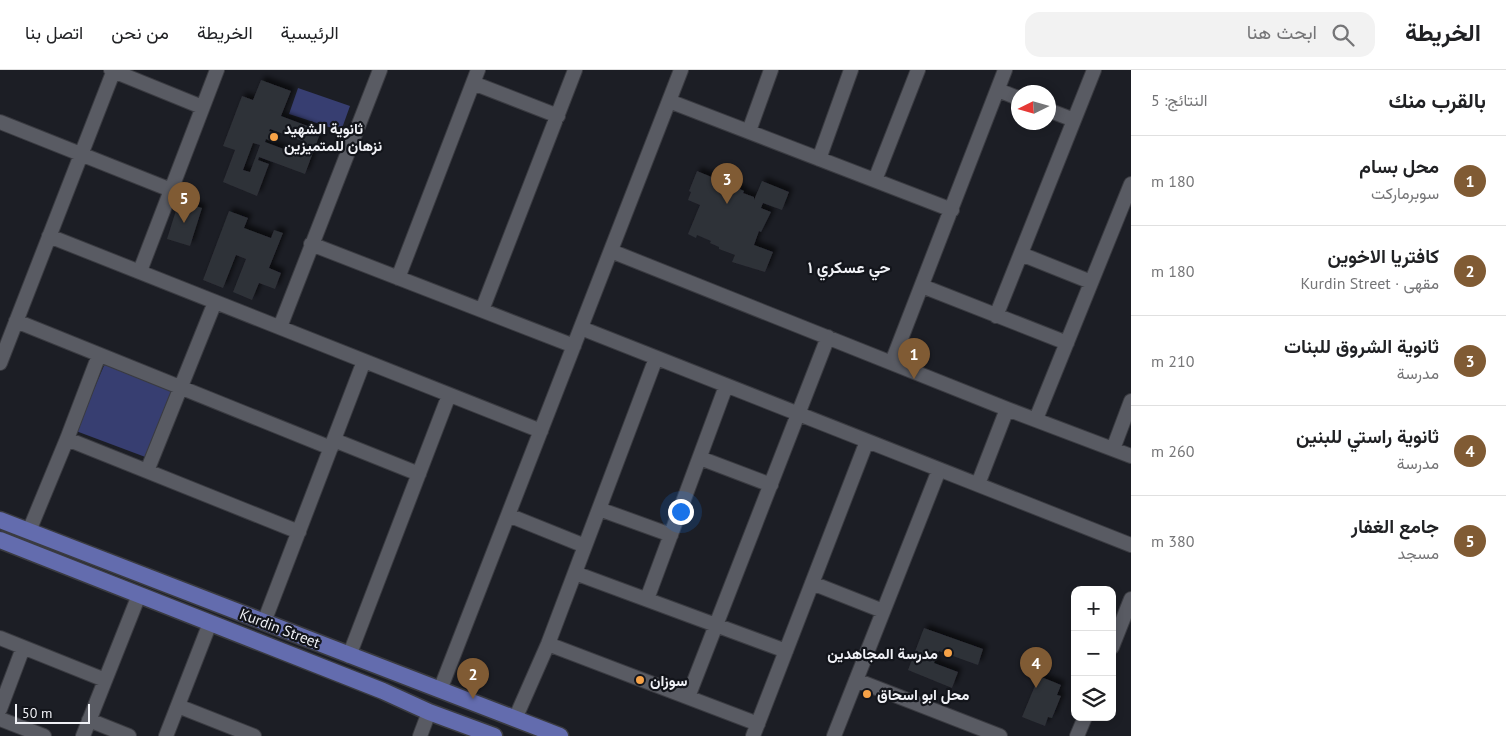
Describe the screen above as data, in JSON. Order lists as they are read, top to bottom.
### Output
{
  "streets": {
    "main road": ["Kurdin Street"]
  },
  "districts": ["حي عسكري ١"],
  "places": [
    "ثانوية الشهيد نزهان للمتميزين",
    "مدرسة المجاهدين",
    "سوزان",
    "محل ابو اسحاق"
  ],
  "scale_bar": "50 m",
  "north": "left",
  "page": {
    "header": "الخريطة",
    "search": "ابحث هنا",
    "nav": [
      "الرئيسية",
      "الخريطة",
      "من نحن",
      "اتصل بنا"
    ],
    "heading": ["بالقرب منك", "النتائج: 5"],
    "list": [
      {
        "mark": "1",
        "name": "محل بسام",
        "note": "سوبرماركت",
        "value": "180 m"
      },
      {
        "mark": "2",
        "name": "كافتريا الاخوين",
        "note": "مقهى · Kurdin Street",
        "value": "180 m"
      },
      {
        "mark": "3",
        "name": "ثانوية الشروق للبنات",
        "note": "مدرسة",
        "value": "210 m"
      },
      {
        "mark": "4",
        "name": "ثانوية راستي للبنين",
        "note": "مدرسة",
        "value": "260 m"
      },
      {
        "mark": "5",
        "name": "جامع الغفار",
        "note": "مسجد",
        "value": "380 m"
      }
    ],
    "pins": [
      "3",
      "5",
      "1",
      "4",
      "2"
    ],
    "map_buttons": ["+", "−"],
    "scale": "50 m"
  }
}
